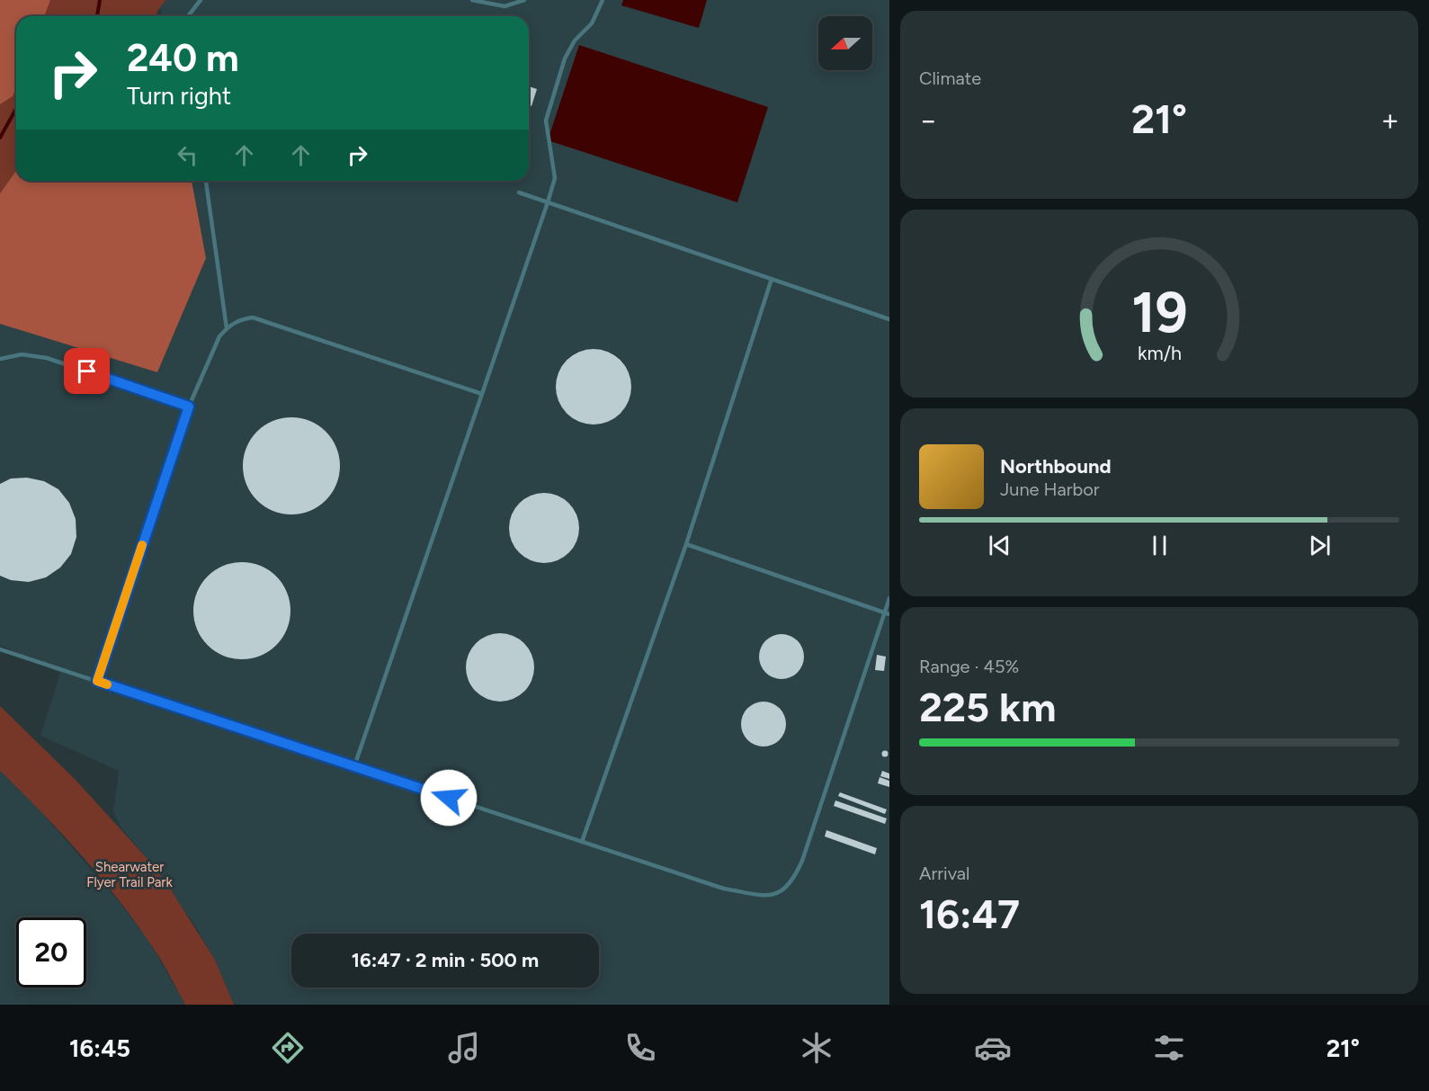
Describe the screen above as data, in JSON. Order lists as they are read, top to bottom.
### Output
{
  "parks": ["Shearwater Flyer Trail Park"],
  "north": "left",
  "page": {
    "tile": [
      "Climate",
      ["Range · 45%", "225 km"],
      ["Arrival", "16:47"]
    ],
    "turn": ["240 m", "Turn right"],
    "heat": ["−", "21°", "+"],
    "song": ["Northbound", "June Harbor"],
    "limit": "20",
    "trip": "16:47 · 2 min · 500 m",
    "tabs": ["16:45", "21°"],
    "gauge": ["19", "km/h"]
  }
}
